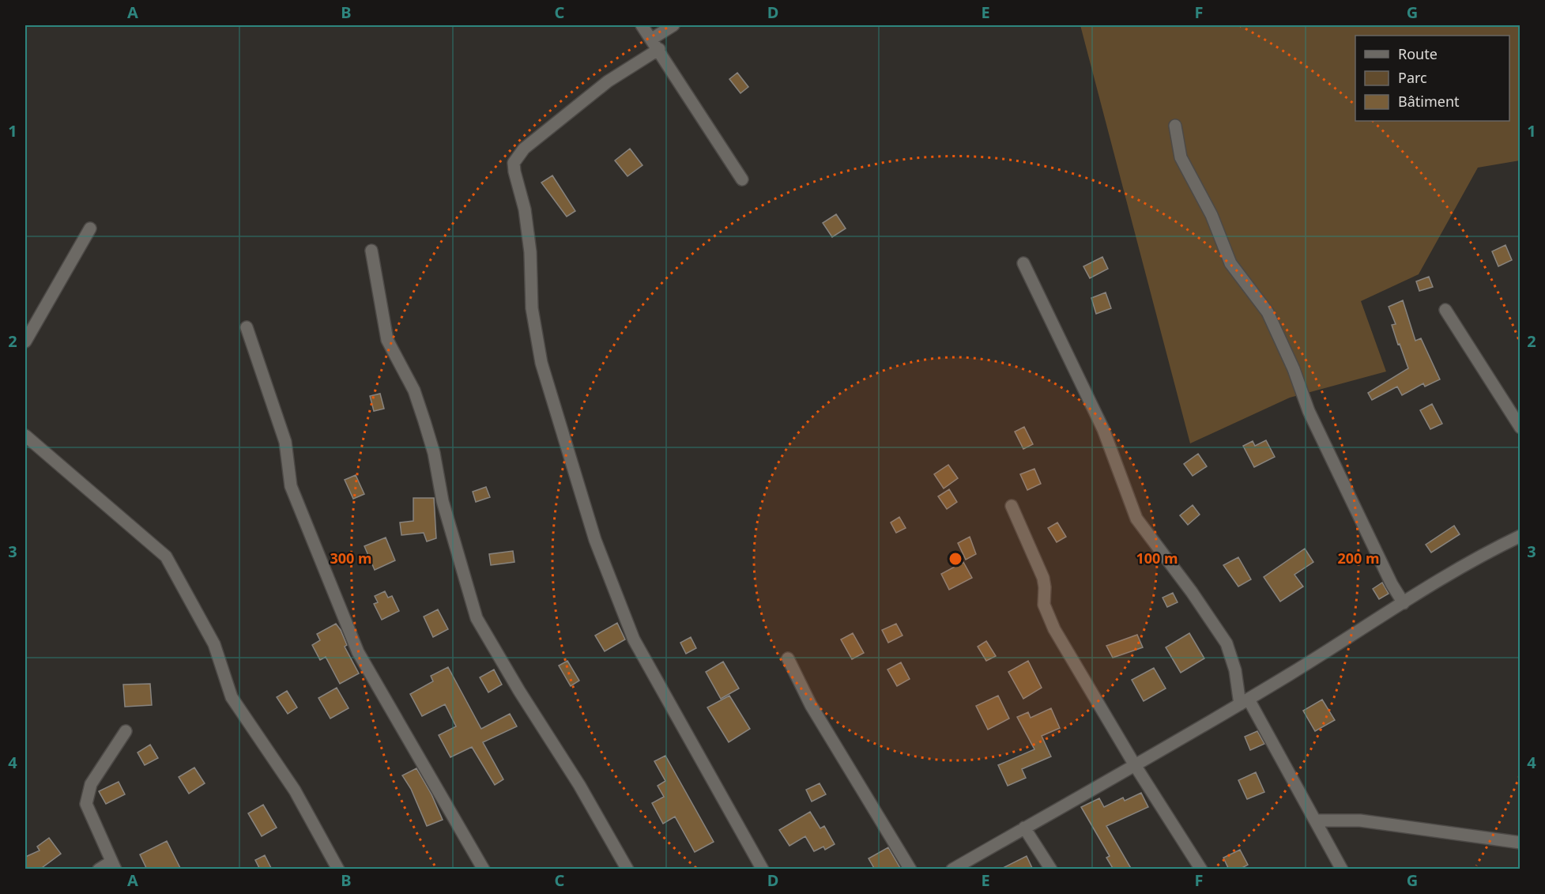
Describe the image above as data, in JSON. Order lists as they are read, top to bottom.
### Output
{
  "legend": ["Route", "Parc", "Bâtiment"],
  "grid": {
    "columns": [
      "A",
      "B",
      "C",
      "D",
      "E",
      "F",
      "G"
    ],
    "rows": [
      "1",
      "2",
      "3",
      "4"
    ]
  },
  "rings": ["100 m", "200 m", "300 m"]
}
